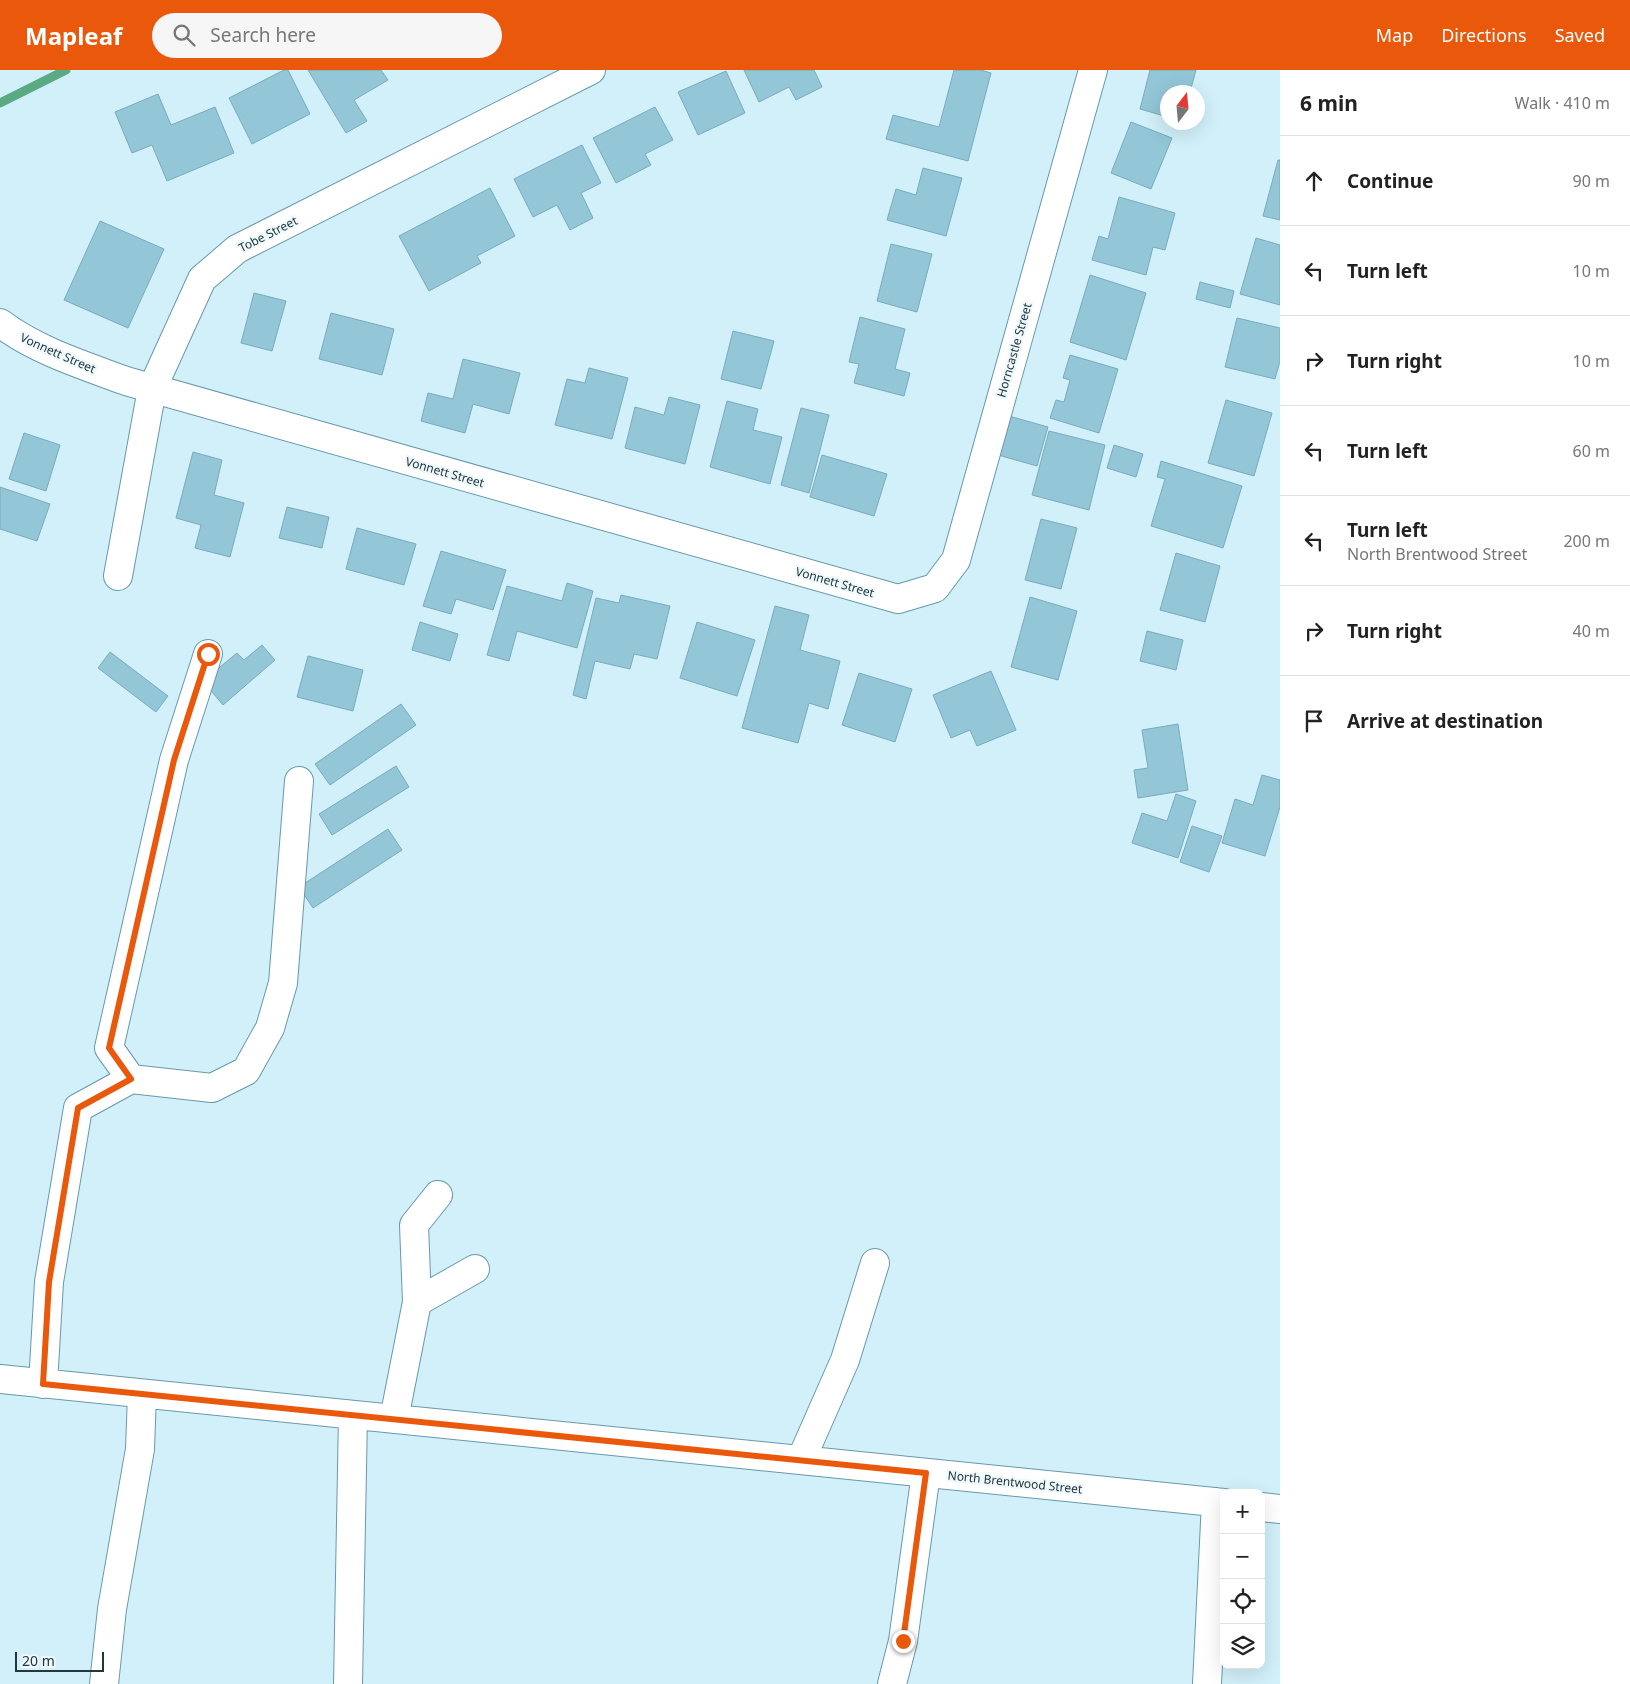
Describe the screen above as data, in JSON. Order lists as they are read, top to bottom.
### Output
{
  "streets": {
    "street": [
      "Tobe Street",
      "Horncastle Street",
      "Vonnett Street",
      "North Brentwood Street"
    ]
  },
  "crossings": [
    ["Tobe Street", "Vonnett Street"],
    ["Horncastle Street", "Vonnett Street"]
  ],
  "scale_bar": "20 m",
  "north": "top",
  "page": {
    "header": "Mapleaf",
    "search": "Search here",
    "nav": ["Map", "Directions", "Saved"],
    "heading": ["6 min", "Walk · 410 m"],
    "list": [
      ["Continue", "90 m"],
      ["Turn left", "10 m"],
      ["Turn right", "10 m"],
      ["Turn left", "60 m"],
      ["Turn left", "North Brentwood Street", "200 m"],
      ["Turn right", "40 m"],
      "Arrive at destination"
    ],
    "map_buttons": ["+", "−"],
    "scale": "20 m"
  }
}
